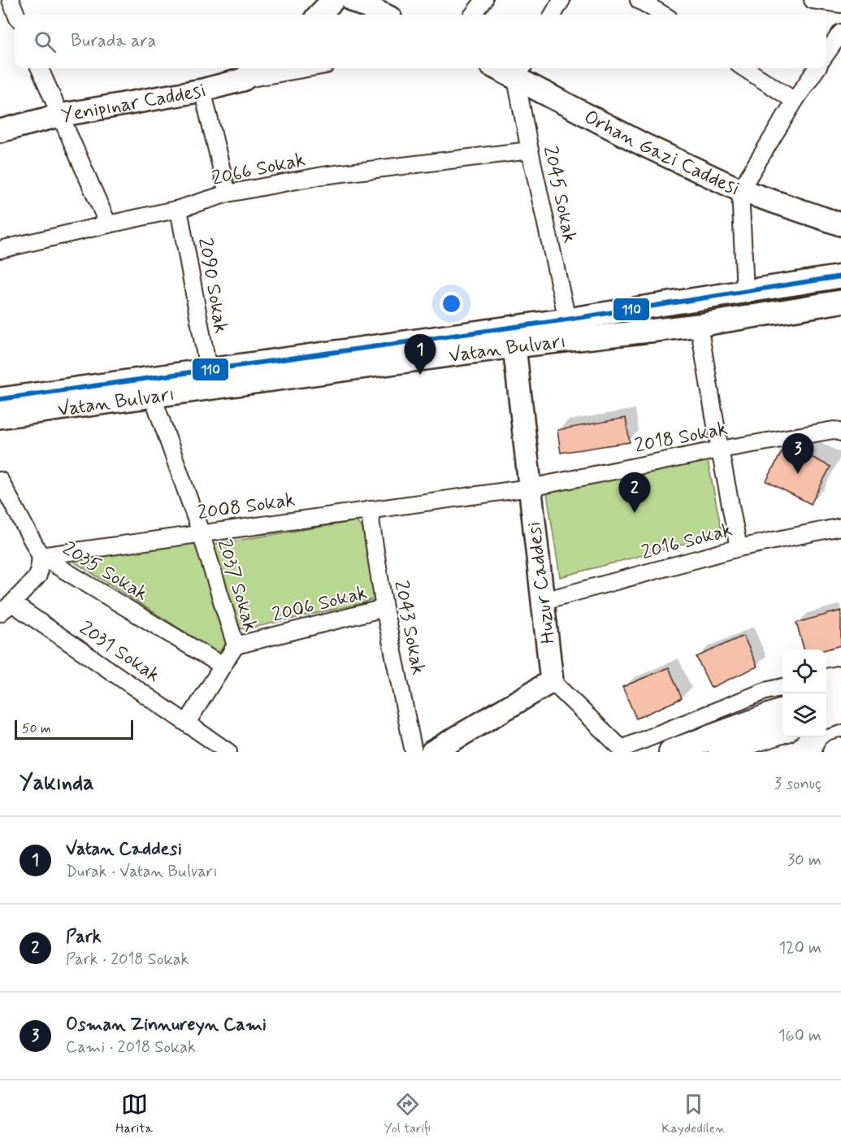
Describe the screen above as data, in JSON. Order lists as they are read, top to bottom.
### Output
{
  "streets": {
    "main road": [
      "Yenipınar Caddesi",
      "Orhan Gazi Caddesi",
      "Vatan Bulvarı",
      "Huzur Caddesi"
    ],
    "street": [
      "2066 Sokak",
      "2045 Sokak",
      "2090 Sokak",
      "2018 Sokak",
      "2008 Sokak",
      "2016 Sokak",
      "2035 Sokak",
      "2037 Sokak",
      "2006 Sokak",
      "2043 Sokak",
      "2031 Sokak"
    ]
  },
  "crossings": [
    ["Orhan Gazi Caddesi", "2045 Sokak"],
    ["2066 Sokak", "2045 Sokak"],
    ["2066 Sokak", "2090 Sokak"],
    ["2045 Sokak", "Vatan Bulvarı"],
    ["2090 Sokak", "Vatan Bulvarı"],
    ["Vatan Bulvarı", "Huzur Caddesi"],
    ["Vatan Bulvarı", "2037 Sokak"],
    ["2018 Sokak", "2008 Sokak"],
    ["2018 Sokak", "Huzur Caddesi"],
    ["2008 Sokak", "2035 Sokak"],
    ["2008 Sokak", "Huzur Caddesi"],
    ["2008 Sokak", "2037 Sokak"],
    ["2008 Sokak", "2043 Sokak"],
    ["2016 Sokak", "Huzur Caddesi"],
    ["2035 Sokak", "2037 Sokak"],
    ["2037 Sokak", "2006 Sokak"],
    ["2037 Sokak", "2031 Sokak"],
    ["2006 Sokak", "2043 Sokak"]
  ],
  "lines": ["transit line 110"],
  "scale_bar": "50 m",
  "page": {
    "search": "Burada ara",
    "pins": ["1", "3", "2"],
    "scale": "50 m",
    "heading": ["Yakında", "3 sonuç"],
    "list": [
      {
        "mark": "1",
        "name": "Vatan Caddesi",
        "note": "Durak · Vatan Bulvarı",
        "value": "30 m"
      },
      {
        "mark": "2",
        "name": "Park",
        "note": "Park · 2018 Sokak",
        "value": "120 m"
      },
      {
        "mark": "3",
        "name": "Osman Zinnureyn Cami",
        "note": "Cami · 2018 Sokak",
        "value": "160 m"
      }
    ],
    "nav": ["Harita", "Yol tarifi", "Kaydedilen"]
  }
}
